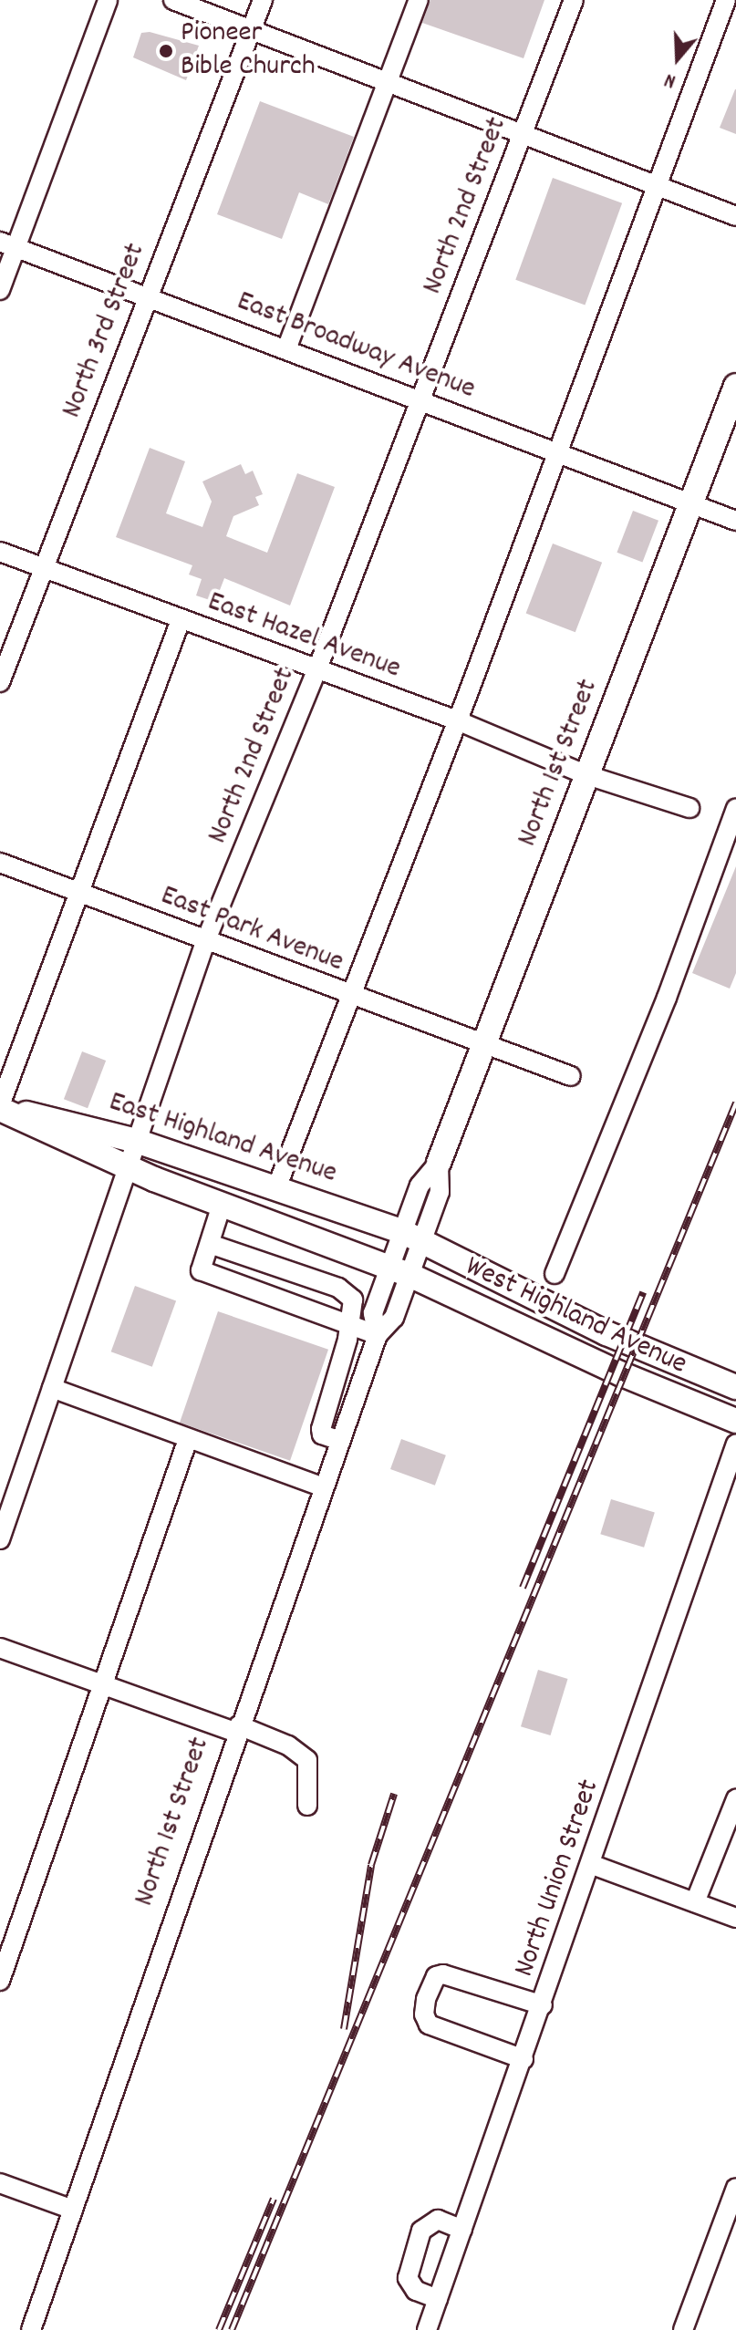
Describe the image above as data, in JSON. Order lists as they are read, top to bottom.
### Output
{
  "streets": {
    "main road": ["North 1st Street", "East Highland Avenue", "West Highland Avenue"],
    "street": [
      "North 2nd Street",
      "North 3rd Street",
      "East Broadway Avenue",
      "East Hazel Avenue",
      "East Park Avenue",
      "North Union Street"
    ]
  },
  "crossings": [
    ["North 2nd Street", "East Broadway Avenue"],
    ["North 2nd Street", "East Hazel Avenue"],
    ["North 2nd Street", "East Park Avenue"],
    ["North 2nd Street", "East Highland Avenue"],
    ["North 3rd Street", "East Broadway Avenue"],
    ["North 3rd Street", "East Hazel Avenue"],
    ["East Broadway Avenue", "North 1st Street"],
    ["East Hazel Avenue", "North 1st Street"],
    ["North 1st Street", "East Park Avenue"],
    ["North 1st Street", "East Highland Avenue"],
    ["North 1st Street", "West Highland Avenue"],
    ["East Highland Avenue", "West Highland Avenue"]
  ],
  "places": ["Pioneer Bible Church"],
  "north": "bottom"
}
